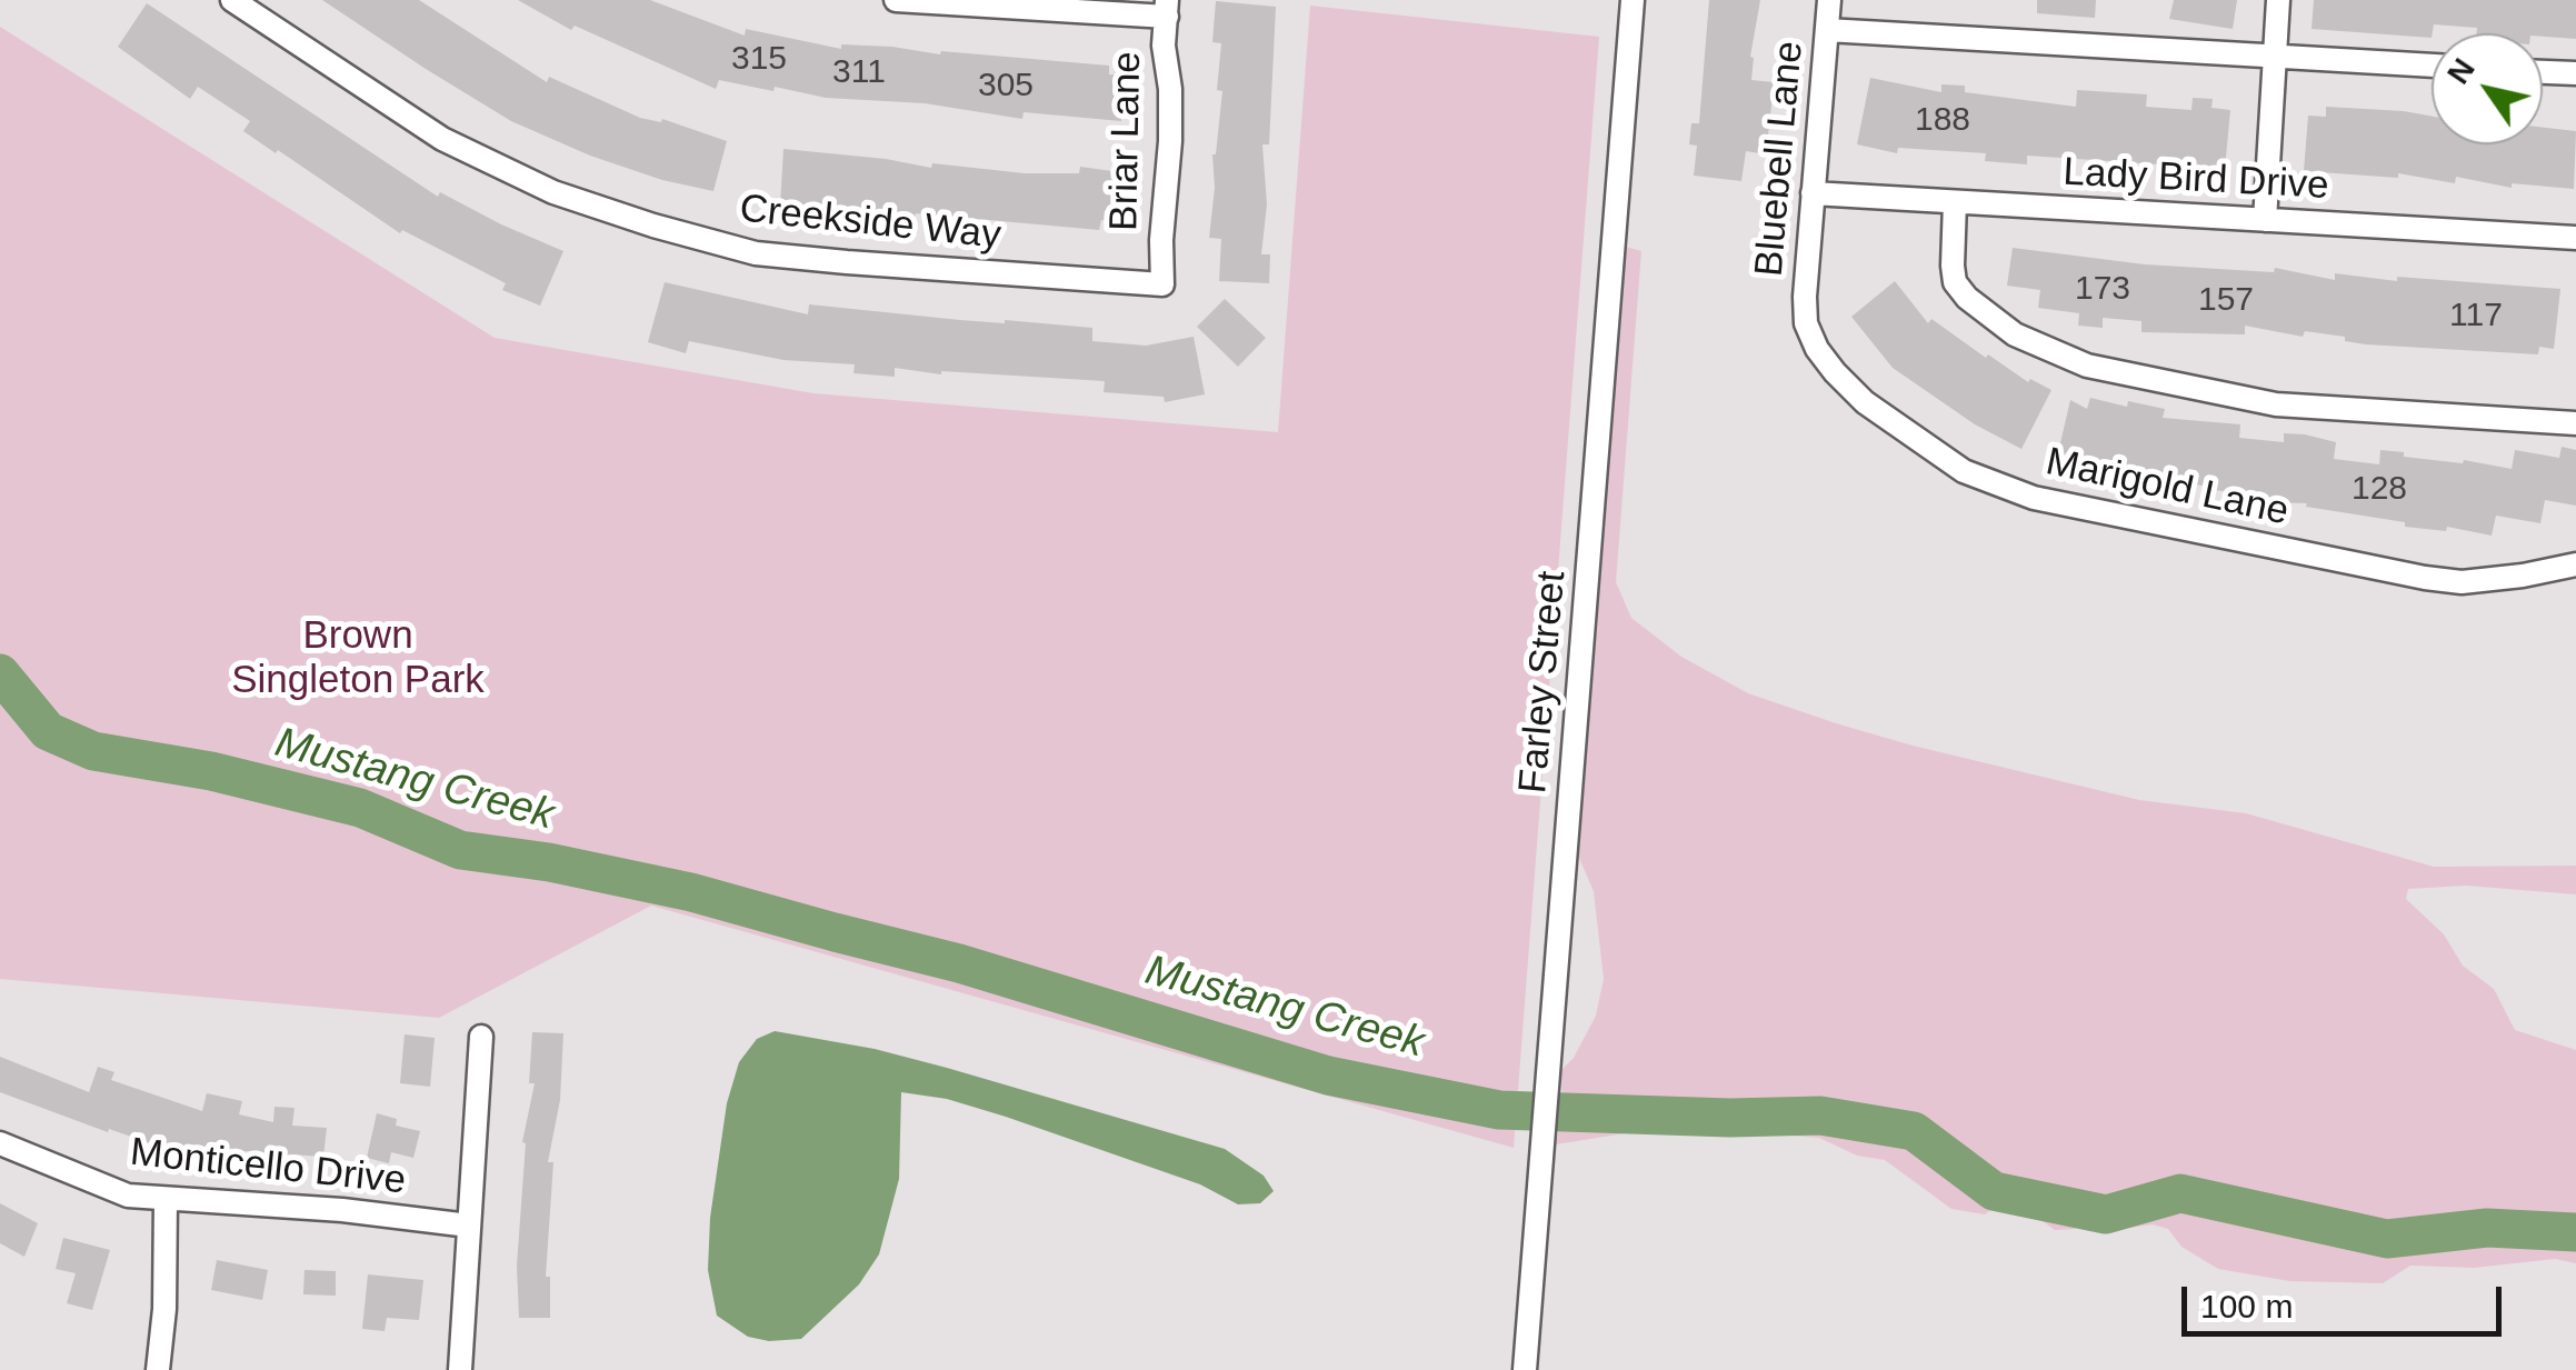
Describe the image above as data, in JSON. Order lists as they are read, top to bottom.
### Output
{
  "streets": {
    "street": [
      "Briar Lane",
      "Bluebell Lane",
      "Lady Bird Drive",
      "Creekside Way",
      "Marigold Lane",
      "Farley Street",
      "Monticello Drive"
    ]
  },
  "crossings": [
    ["Briar Lane", "Creekside Way"],
    ["Bluebell Lane", "Lady Bird Drive"],
    ["Bluebell Lane", "Marigold Lane"]
  ],
  "water": ["Mustang Creek"],
  "parks": ["Brown Singleton Park"],
  "house_numbers": [
    "315",
    "311",
    "305",
    "188",
    "173",
    "157",
    "117",
    "128"
  ],
  "scale_bar": "100 m",
  "north": "top left"
}
